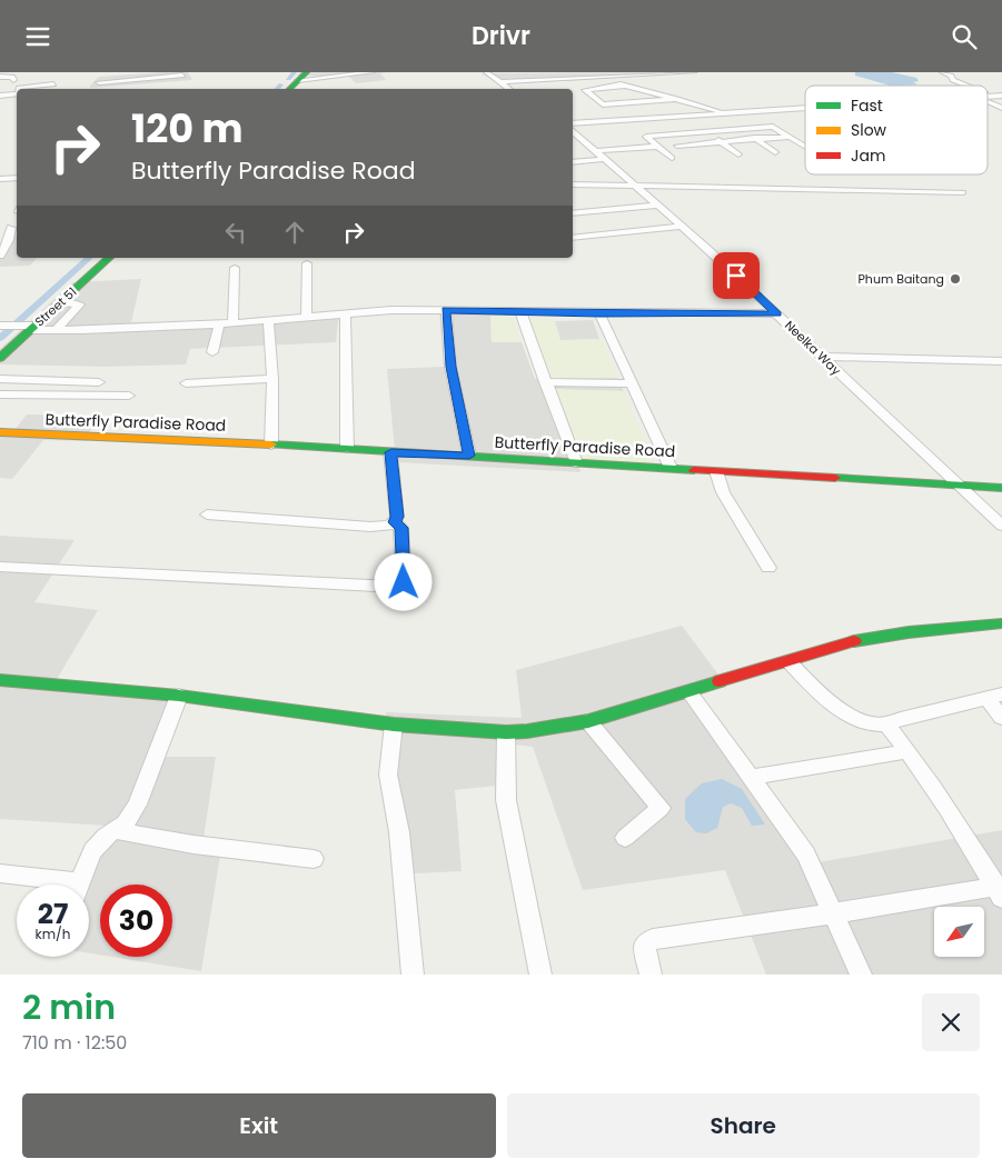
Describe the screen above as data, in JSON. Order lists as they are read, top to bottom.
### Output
{
  "streets": {
    "street": ["Street 51", "Neelka Way", "Butterfly Paradise Road"]
  },
  "crossings": [
    ["Neelka Way", "Butterfly Paradise Road"]
  ],
  "places": ["Phum Baitang"],
  "legend": ["Fast", "Slow", "Jam"],
  "north": "bottom left",
  "page": {
    "header": "Drivr",
    "turn": ["120 m", "Butterfly Paradise Road"],
    "speed": "27 km/h",
    "limit": "30",
    "heading": ["2 min", "710 m · 12:50"],
    "buttons": ["Exit", "Share"]
  }
}
